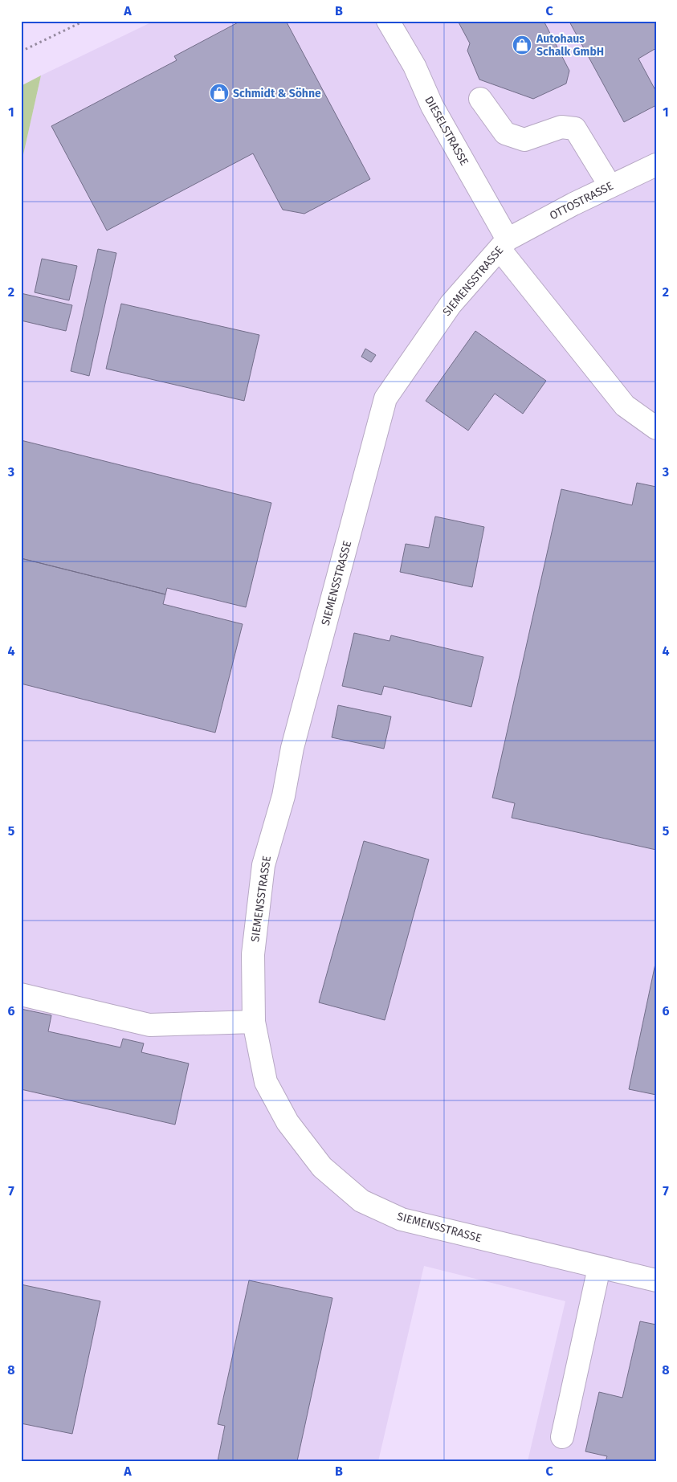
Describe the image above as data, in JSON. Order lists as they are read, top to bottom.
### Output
{
  "streets": {
    "street": ["DIESELSTRASSE", "OTTOSTRASSE", "SIEMENSSTRASSE"]
  },
  "crossings": [
    ["DIESELSTRASSE", "OTTOSTRASSE"],
    ["DIESELSTRASSE", "SIEMENSSTRASSE"],
    ["OTTOSTRASSE", "SIEMENSSTRASSE"]
  ],
  "places": {
    "shop": ["Autohaus Schalk GmbH", "Schmidt & Söhne"]
  },
  "grid": {
    "columns": ["A", "B", "C"],
    "rows": [
      "1",
      "2",
      "3",
      "4",
      "5",
      "6",
      "7",
      "8"
    ]
  }
}
